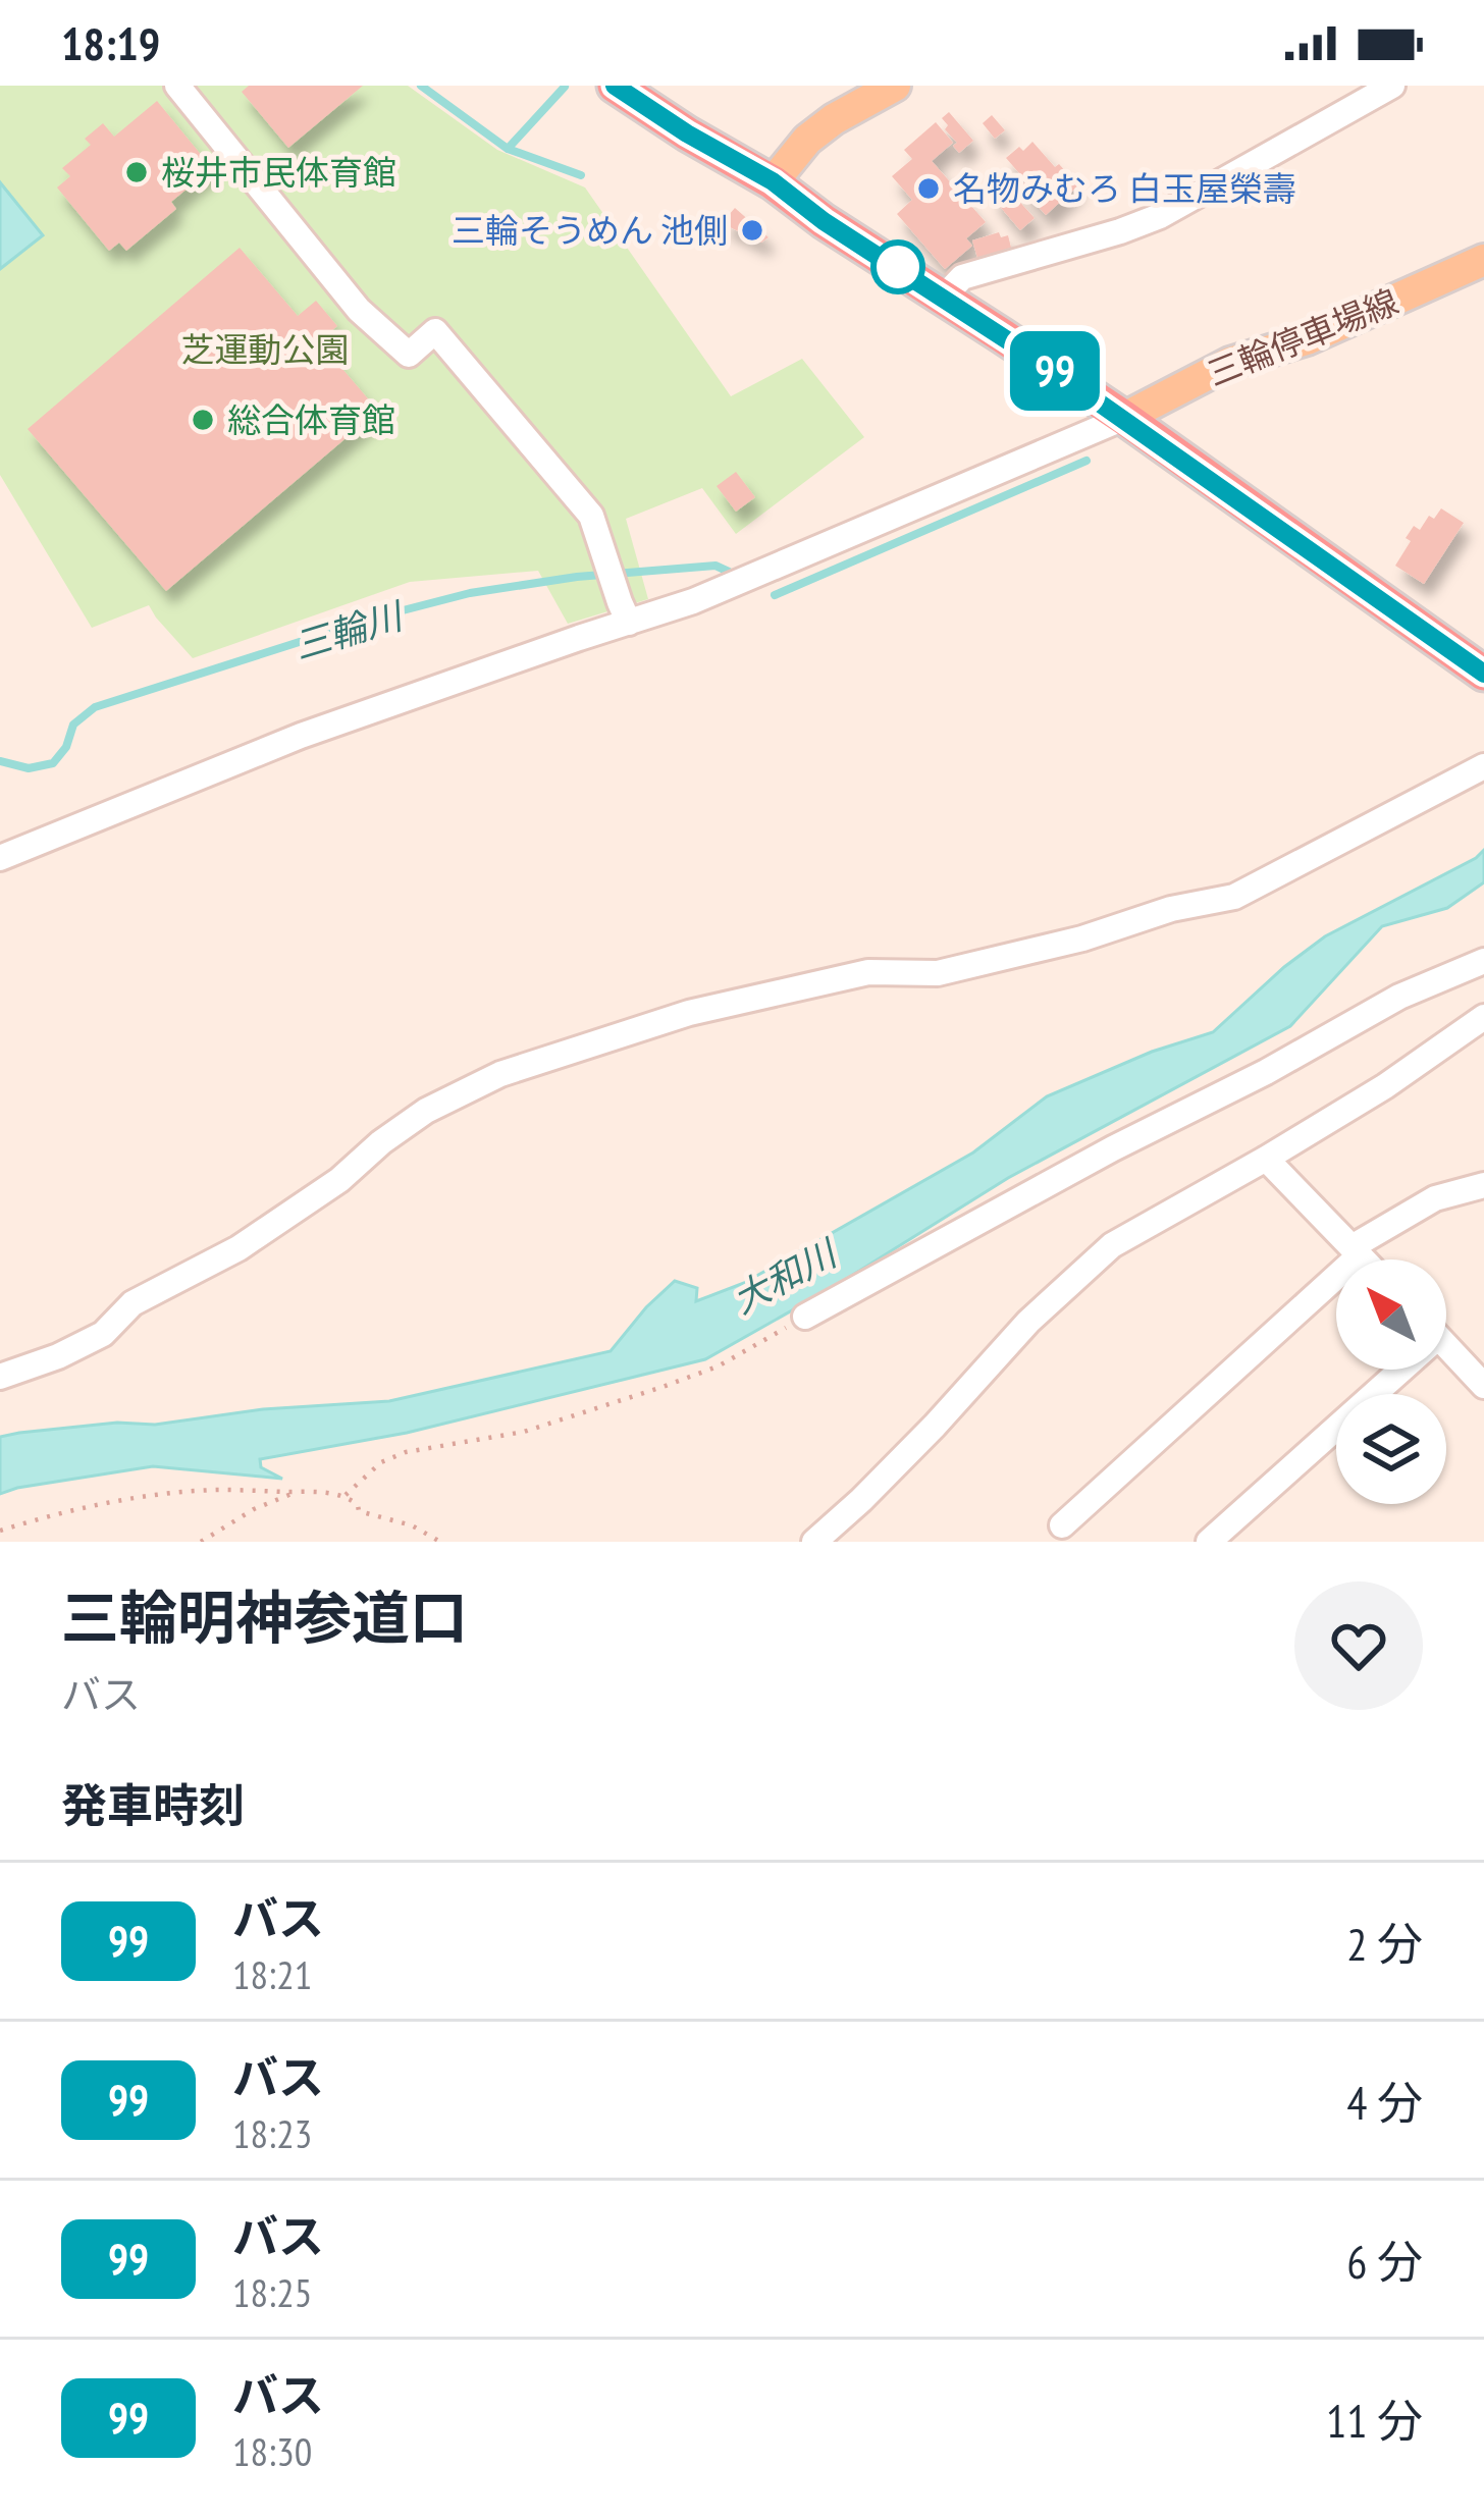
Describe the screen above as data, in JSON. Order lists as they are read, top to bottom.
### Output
{
  "streets": {
    "main road": ["三輪停車場線"]
  },
  "water": ["三輪川", "大和川"],
  "parks": ["芝運動公園"],
  "places": [
    "桜井市民体育館",
    "名物みむろ 白玉屋榮壽",
    "三輪そうめん 池側",
    "総合体育館"
  ],
  "lines": ["bus line 99"],
  "north": "top left",
  "page": {
    "status": "18:19",
    "on_map": "99",
    "heading": [
      ["三輪明神参道口", "バス"],
      "発車時刻"
    ],
    "list": [
      {
        "mark": "99",
        "name": "バス",
        "note": "18:21",
        "value": "2 分"
      },
      {
        "mark": "99",
        "name": "バス",
        "note": "18:23",
        "value": "4 分"
      },
      {
        "mark": "99",
        "name": "バス",
        "note": "18:25",
        "value": "6 分"
      },
      {
        "mark": "99",
        "name": "バス",
        "note": "18:30",
        "value": "11 分"
      }
    ]
  }
}
